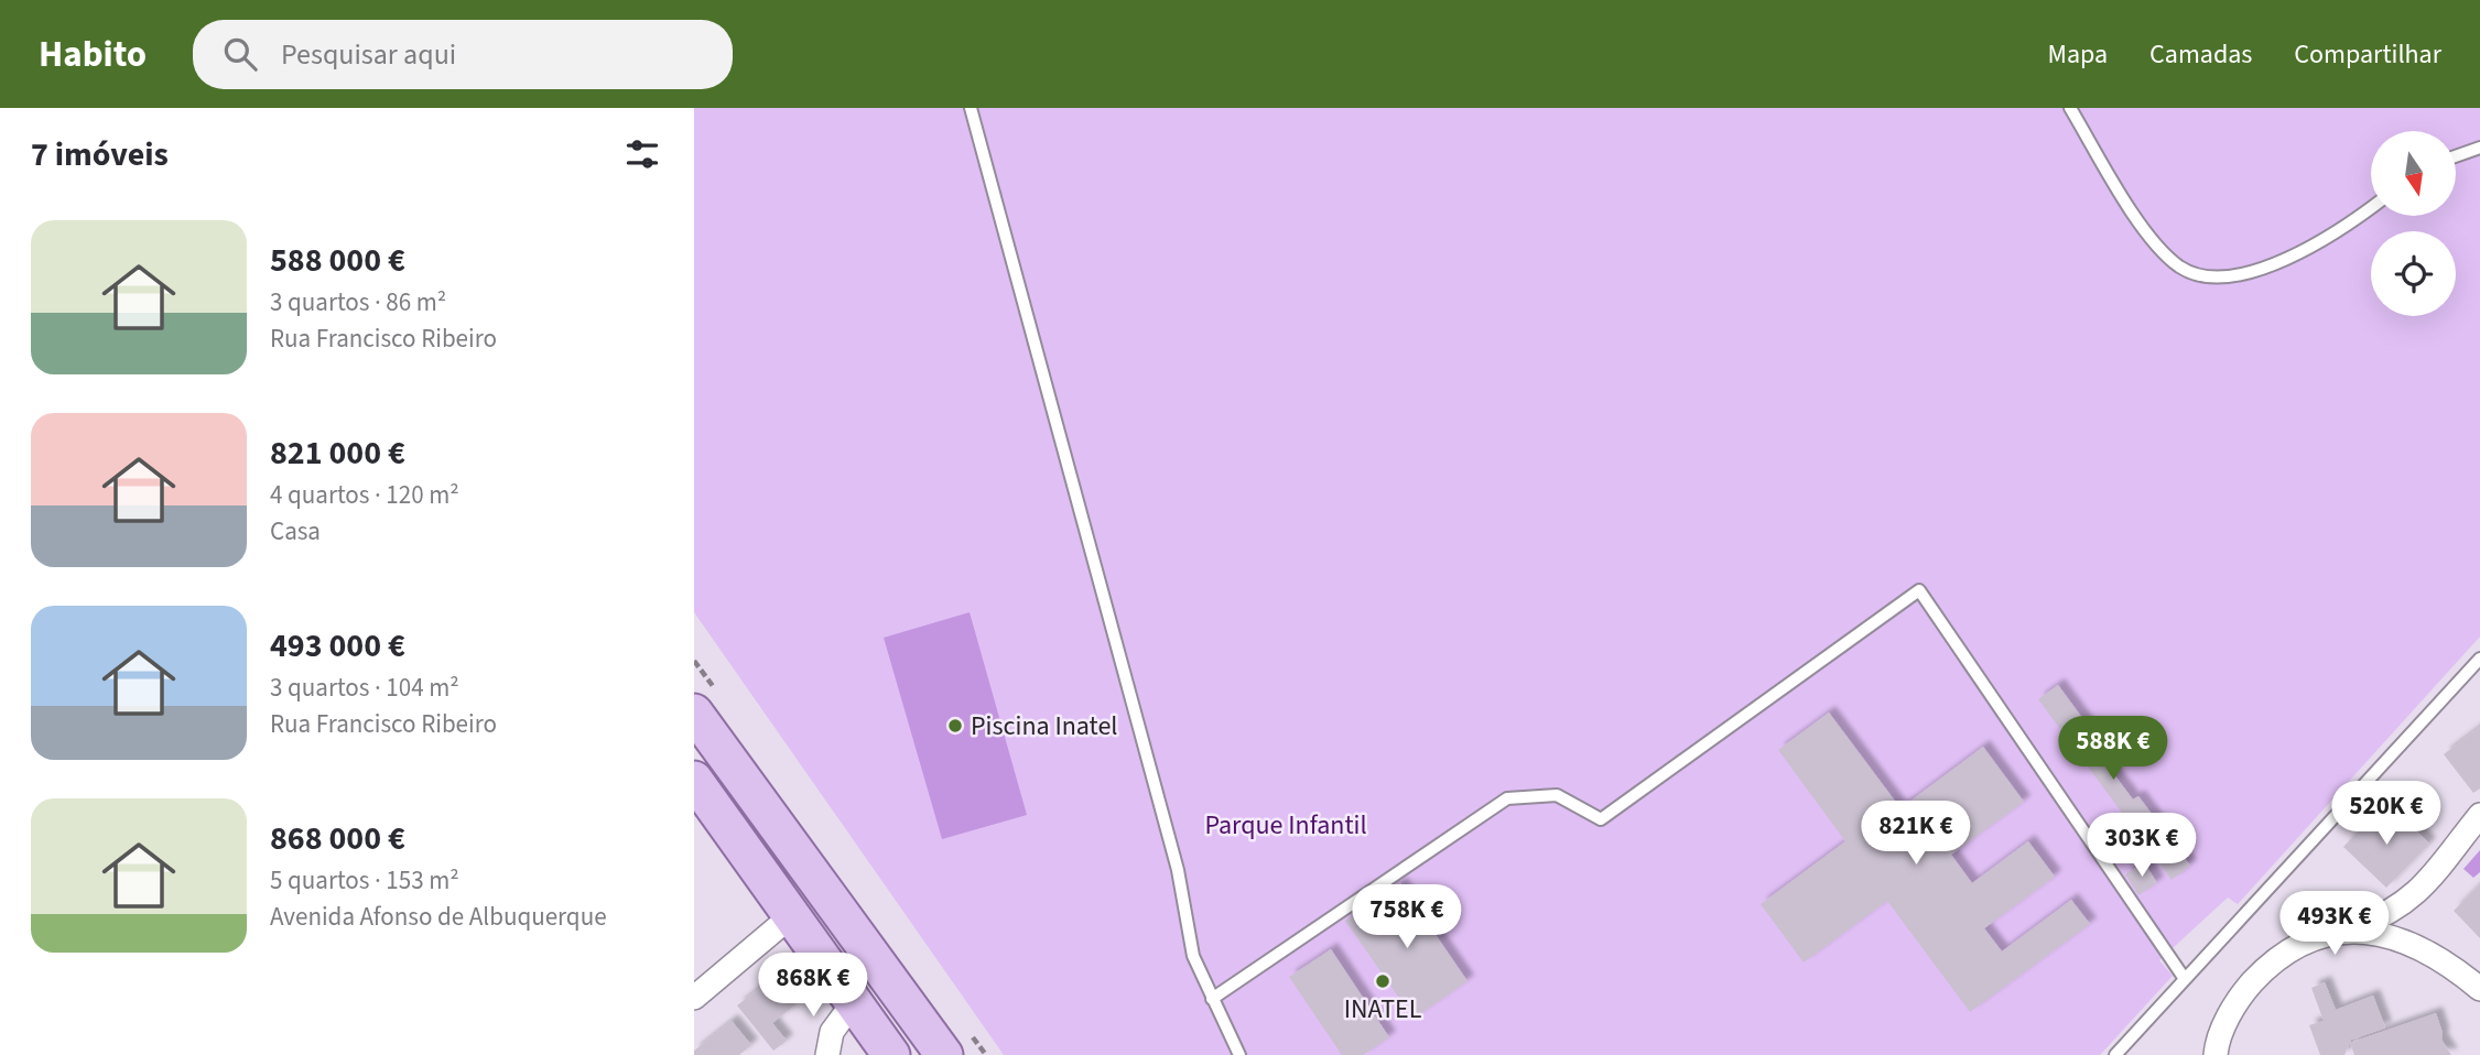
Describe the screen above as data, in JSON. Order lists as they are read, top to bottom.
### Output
{
  "parks": ["Parque Infantil"],
  "places": ["Piscina Inatel", "INATEL"],
  "north": "bottom",
  "page": {
    "header": "Habito",
    "search": "Pesquisar aqui",
    "nav": ["Mapa", "Camadas", "Compartilhar"],
    "heading": "7 imóveis",
    "list": [
      {
        "name": "588 000 €",
        "note": "3 quartos · 86 m² · Rua Francisco Ribeiro"
      },
      {
        "name": "821 000 €",
        "note": "4 quartos · 120 m² · Casa"
      },
      {
        "name": "493 000 €",
        "note": "3 quartos · 104 m² · Rua Francisco Ribeiro"
      },
      {
        "name": "868 000 €",
        "note": "5 quartos · 153 m² · Avenida Afonso de Albuquerque"
      }
    ],
    "price": [
      "588K €",
      "520K €",
      "821K €",
      "303K €",
      "758K €",
      "493K €",
      "868K €"
    ]
  }
}
